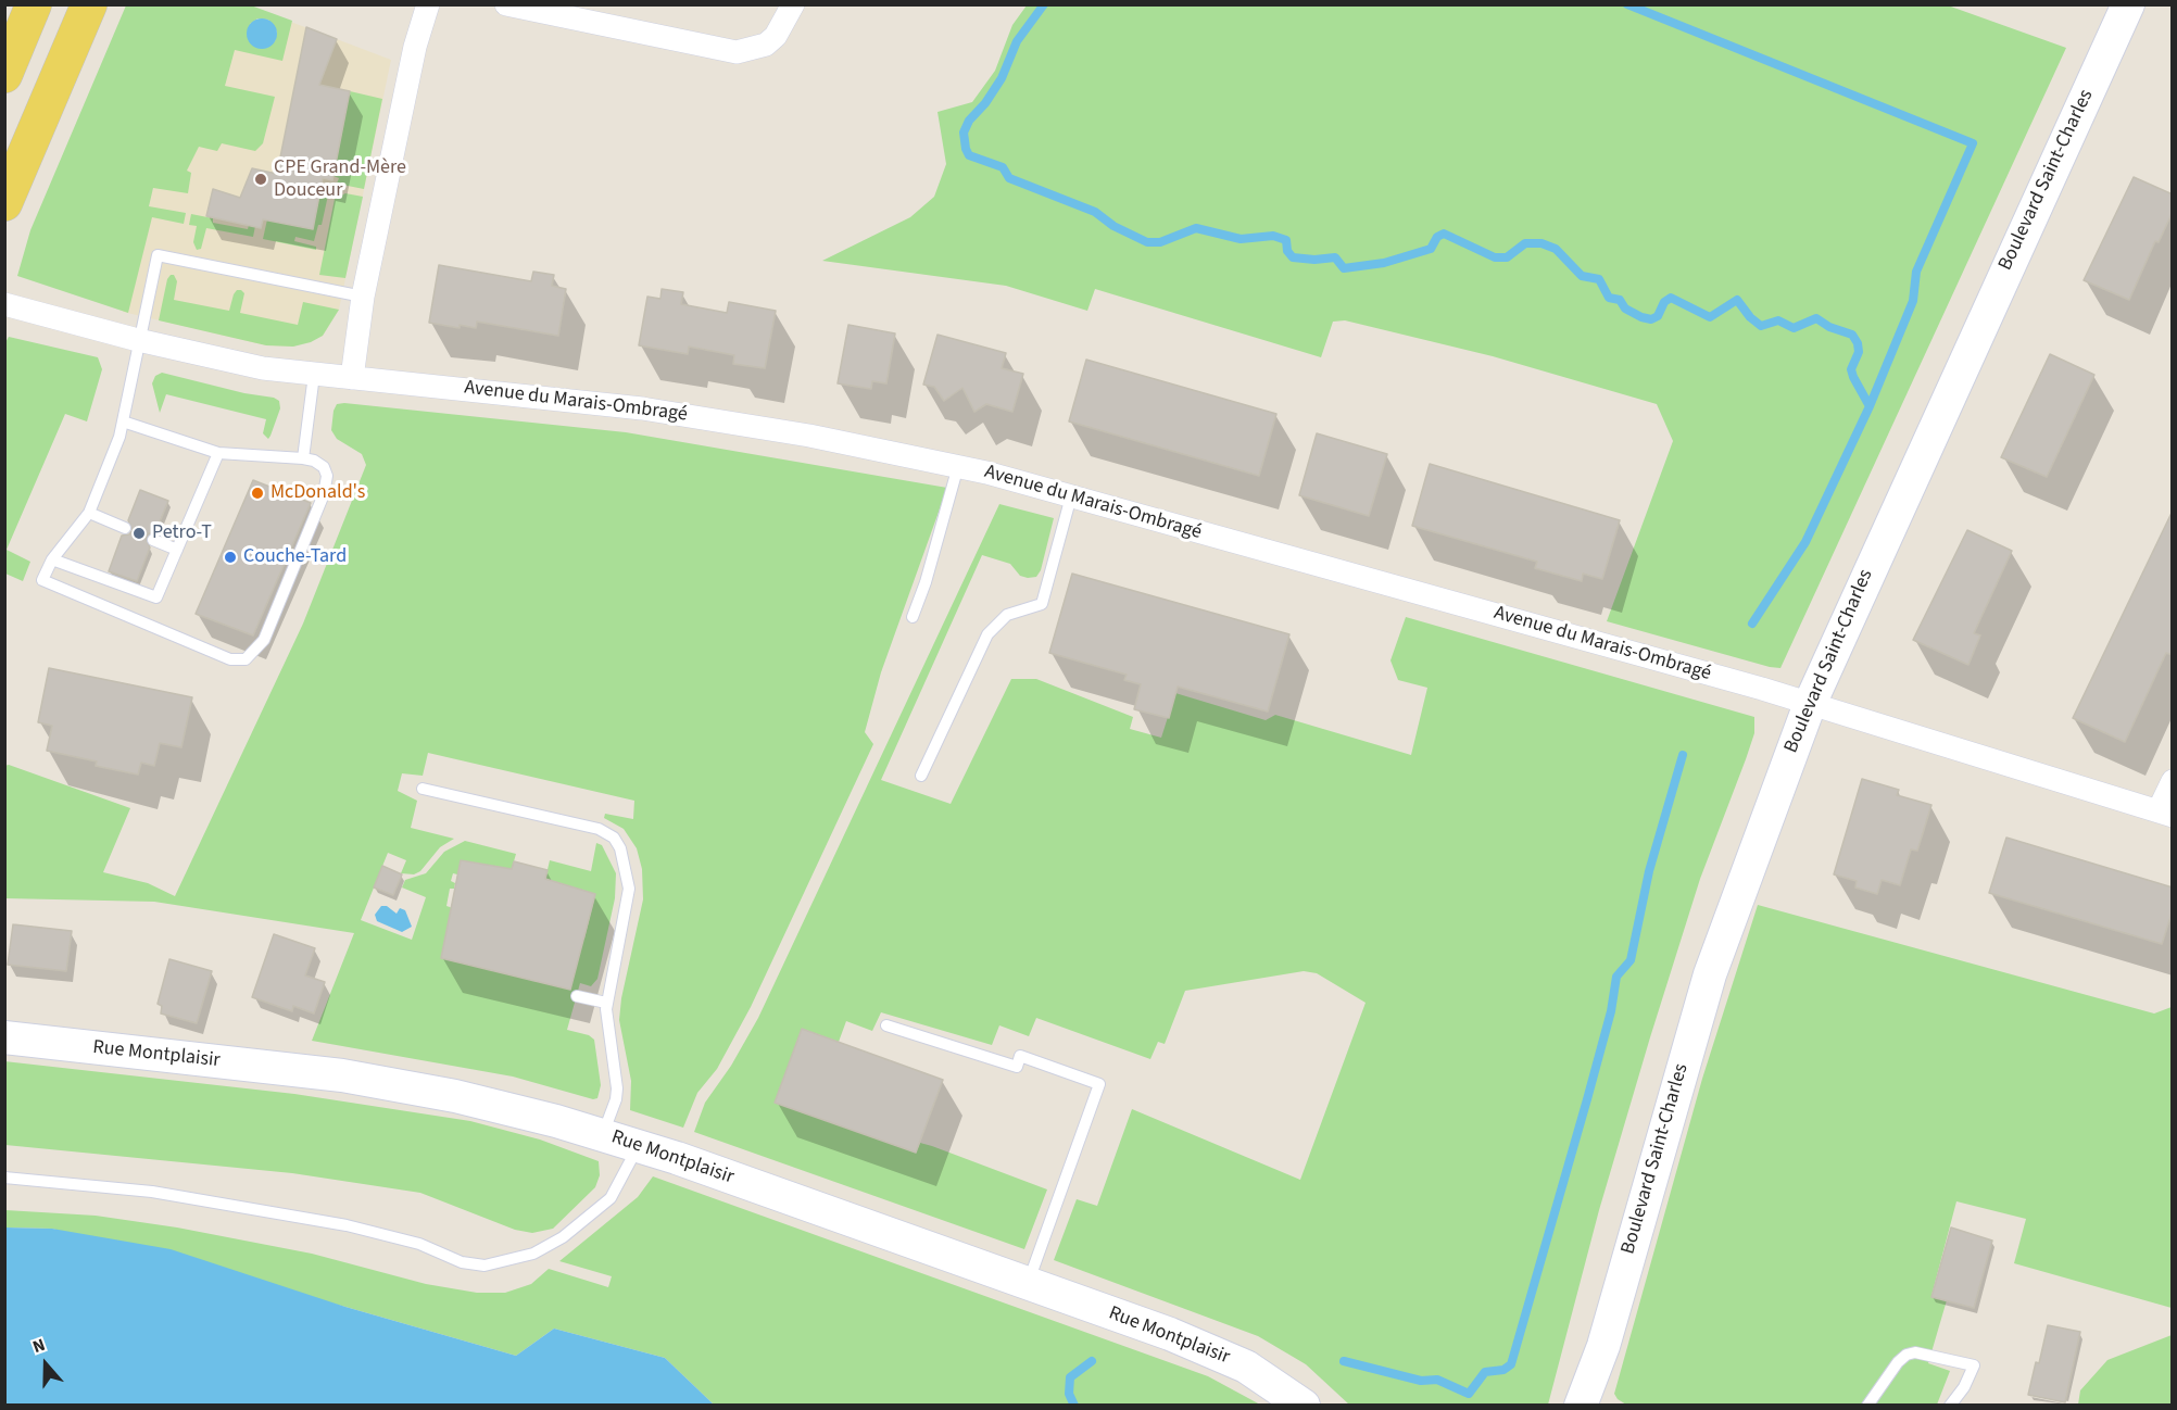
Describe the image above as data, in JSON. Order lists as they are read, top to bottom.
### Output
{
  "streets": {
    "street": ["Boulevard Saint-Charles", "Avenue du Marais-Ombragé", "Rue Montplaisir"]
  },
  "crossings": [
    ["Boulevard Saint-Charles", "Avenue du Marais-Ombragé"]
  ],
  "places": [
    "CPE Grand-Mère Douceur",
    "McDonald's",
    "Petro-T",
    "Couche-Tard"
  ],
  "north": "top"
}
